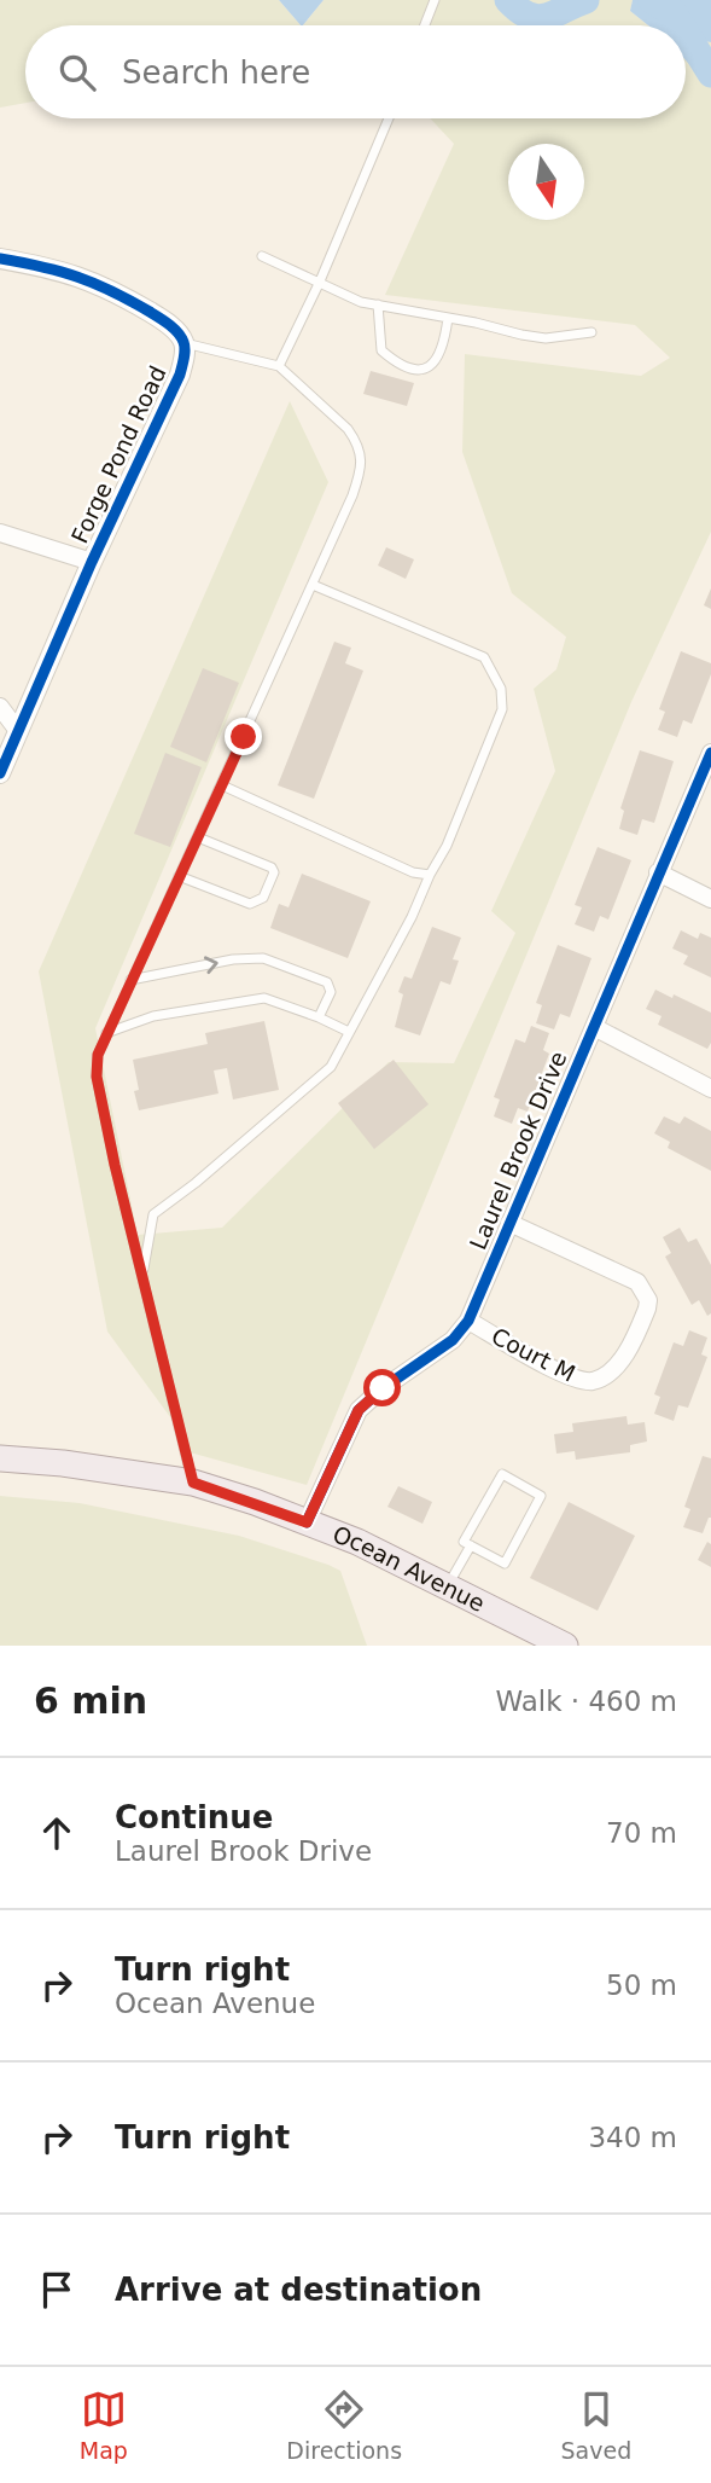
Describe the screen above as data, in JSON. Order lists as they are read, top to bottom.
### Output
{
  "streets": {
    "main road": ["Ocean Avenue"],
    "street": ["Forge Pond Road", "Laurel Brook Drive", "Court M"]
  },
  "crossings": [
    ["Laurel Brook Drive", "Court M"],
    ["Laurel Brook Drive", "Ocean Avenue"]
  ],
  "north": "bottom",
  "page": {
    "search": "Search here",
    "heading": ["6 min", "Walk · 460 m"],
    "list": [
      ["Continue", "Laurel Brook Drive", "70 m"],
      ["Turn right", "Ocean Avenue", "50 m"],
      ["Turn right", "340 m"],
      "Arrive at destination"
    ],
    "nav": ["Map", "Directions", "Saved"]
  }
}
